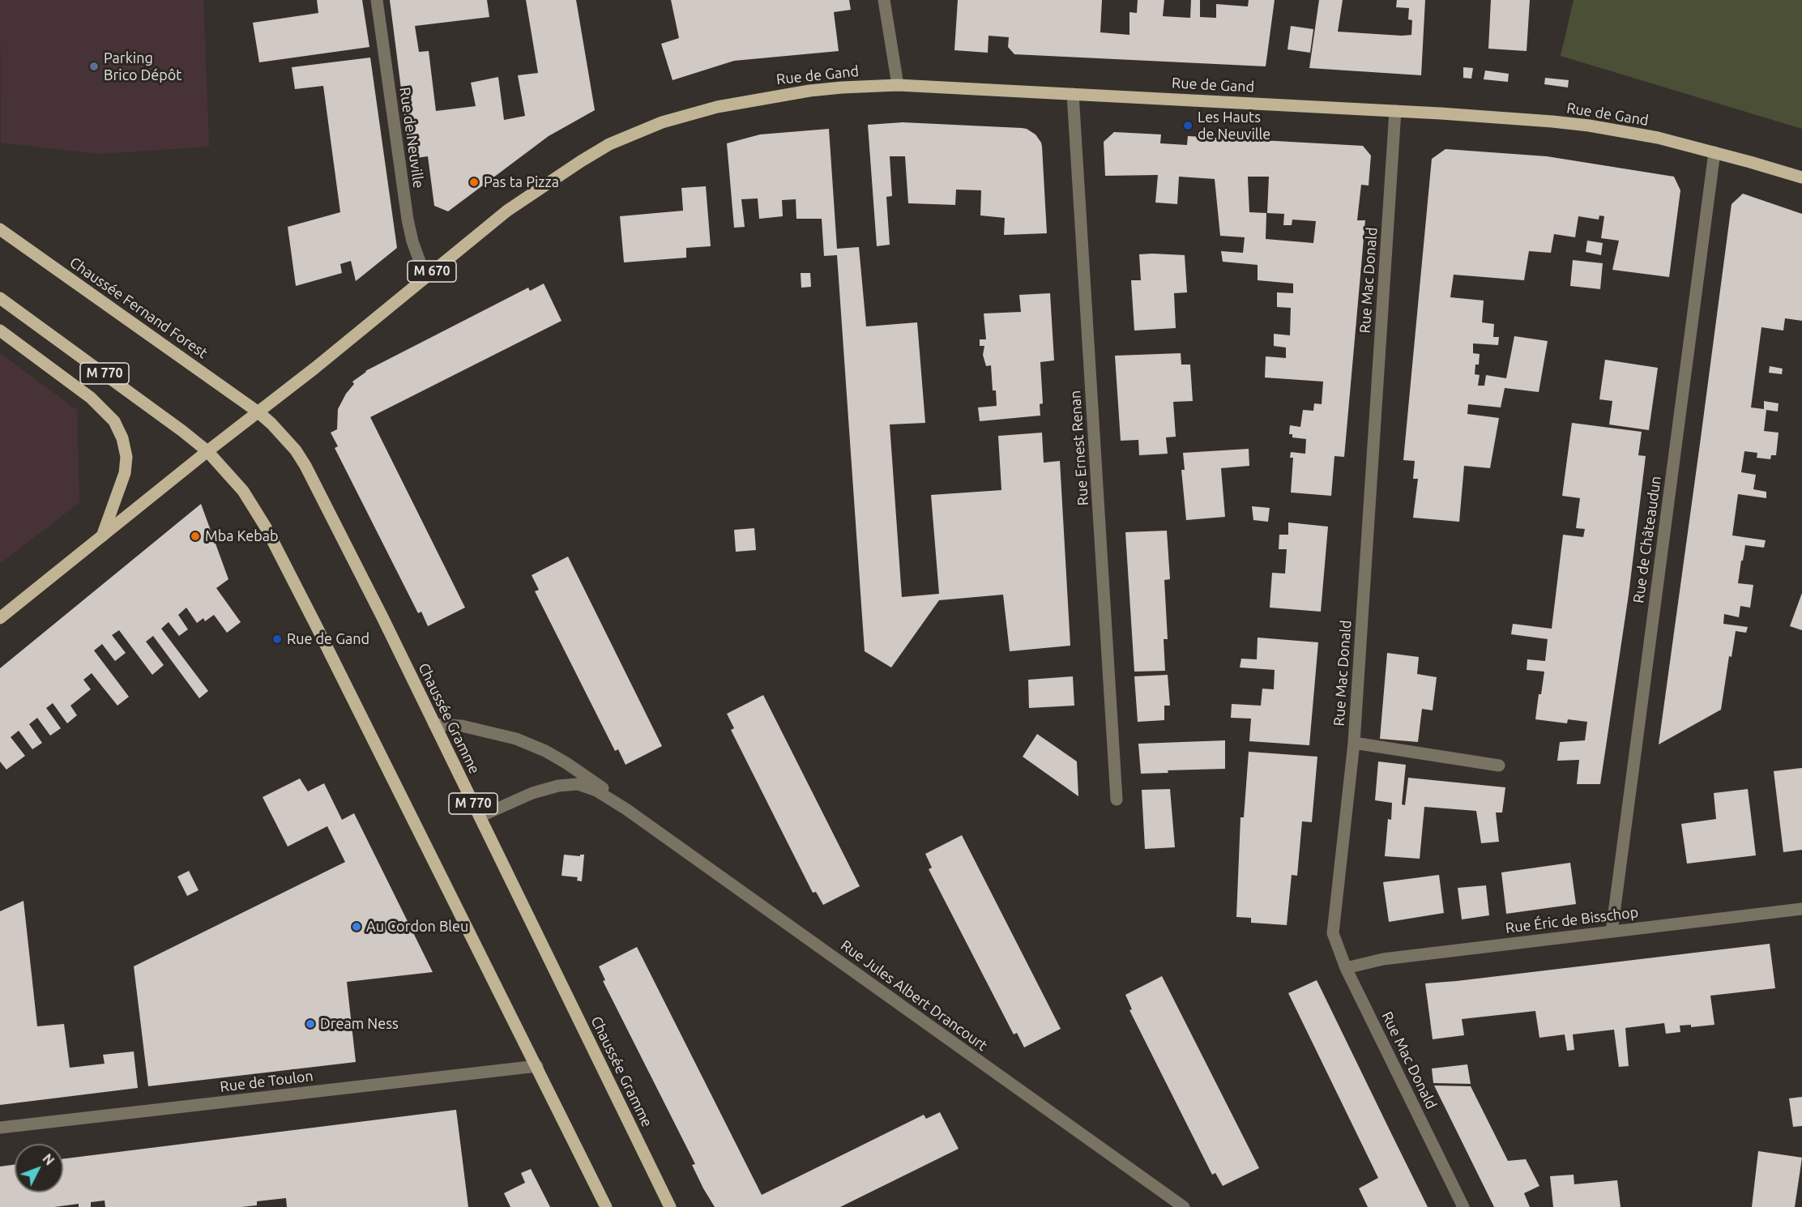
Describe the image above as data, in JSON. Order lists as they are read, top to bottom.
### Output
{
  "streets": {
    "main road": [
      "Rue de Gand",
      "M 670",
      "Chaussée Fernand Forest",
      "M 770",
      "Chaussée Gramme"
    ],
    "street": [
      "Rue de Neuville",
      "Rue Mac Donald",
      "Rue Ernest Renan",
      "Rue de Châteaudun",
      "Rue Éric de Bisschop",
      "Rue Jules Albert Drancourt",
      "Rue de Toulon"
    ]
  },
  "crossings": [
    ["Rue de Gand", "Rue de Neuville"],
    ["Rue de Gand", "Rue Mac Donald"],
    ["Rue de Gand", "Chaussée Fernand Forest"],
    ["Rue de Gand", "M 770"],
    ["Rue de Gand", "Rue Ernest Renan"],
    ["Rue de Gand", "Rue de Châteaudun"],
    ["Rue de Gand", "Chaussée Gramme"],
    ["Rue Mac Donald", "Rue Éric de Bisschop"],
    ["Chaussée Fernand Forest", "Chaussée Gramme"],
    ["M 770", "Rue de Toulon"],
    ["Rue de Châteaudun", "Rue Éric de Bisschop"],
    ["Chaussée Gramme", "Rue Jules Albert Drancourt"]
  ],
  "places": [
    "Parking Brico Dépôt",
    "Les Hauts de Neuville",
    "Pas ta Pizza",
    "Mba Kebab",
    "Rue de Gand",
    "Au Cordon Bleu",
    "Dream Ness"
  ],
  "north": "top right"
}
